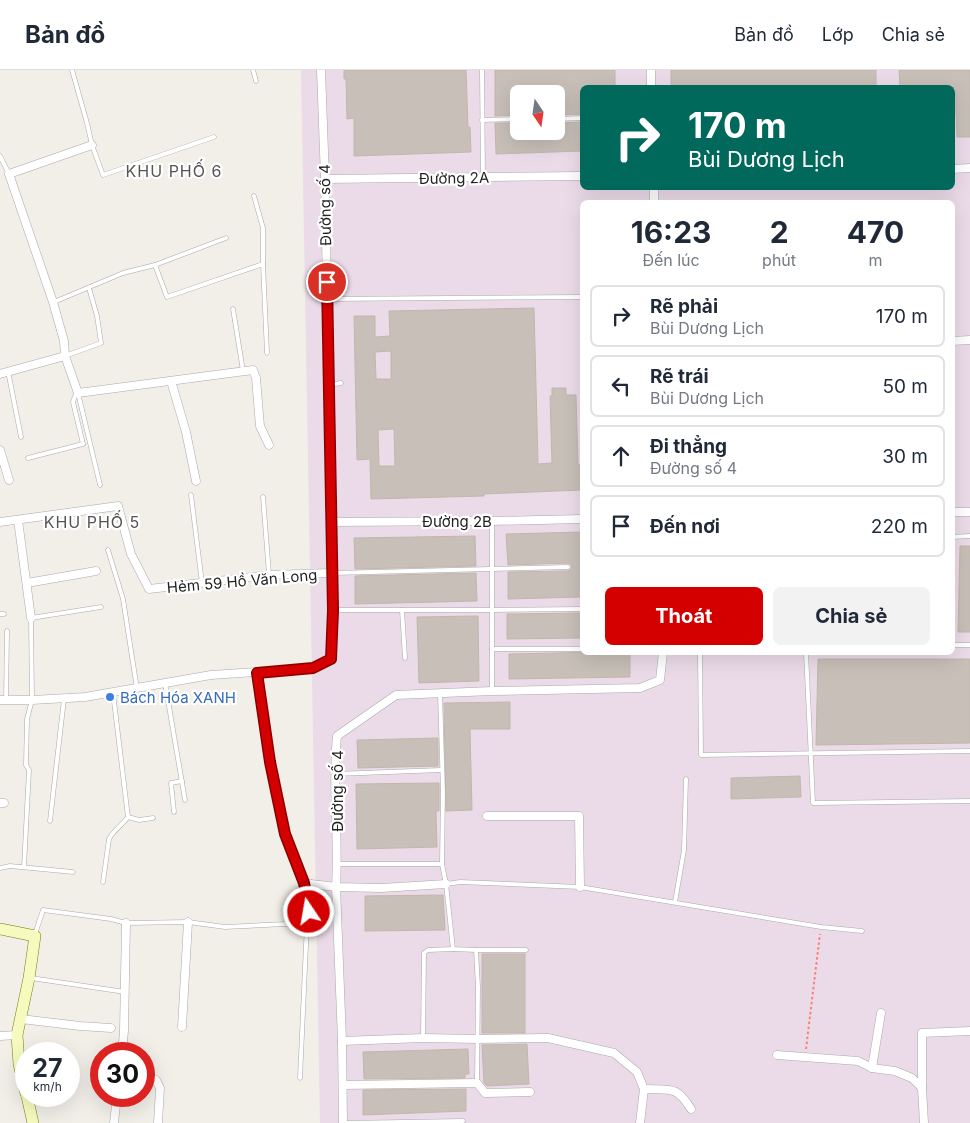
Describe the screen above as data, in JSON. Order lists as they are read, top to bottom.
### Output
{
  "streets": {
    "street": [
      "Đường 2A",
      "Đường số 4",
      "Đường 2B",
      "Hẻm 59 Hồ Văn Long"
    ]
  },
  "crossings": [
    ["Đường 2A", "Đường số 4"],
    ["Đường số 4", "Đường 2B"],
    ["Đường số 4", "Hẻm 59 Hồ Văn Long"]
  ],
  "districts": ["KHU PHỐ 6", "KHU PHỐ 5"],
  "places": ["Bách Hóa XANH"],
  "north": "bottom",
  "page": {
    "header": "Bản đồ",
    "nav": ["Bản đồ", "Lớp", "Chia sẻ"],
    "turn": ["170 m", "Bùi Dương Lịch"],
    "eta": [
      "16:23",
      "Đến lúc",
      "2",
      "phút",
      "470",
      "m"
    ],
    "list": [
      {
        "name": "Rẽ phải",
        "note": "Bùi Dương Lịch",
        "value": "170 m"
      },
      {
        "name": "Rẽ trái",
        "note": "Bùi Dương Lịch",
        "value": "50 m"
      },
      {
        "name": "Đi thẳng",
        "note": "Đường số 4",
        "value": "30 m"
      },
      {
        "name": "Đến nơi",
        "value": "220 m"
      }
    ],
    "buttons": ["Thoát", "Chia sẻ"],
    "speed": "27 km/h",
    "limit": "30"
  }
}
